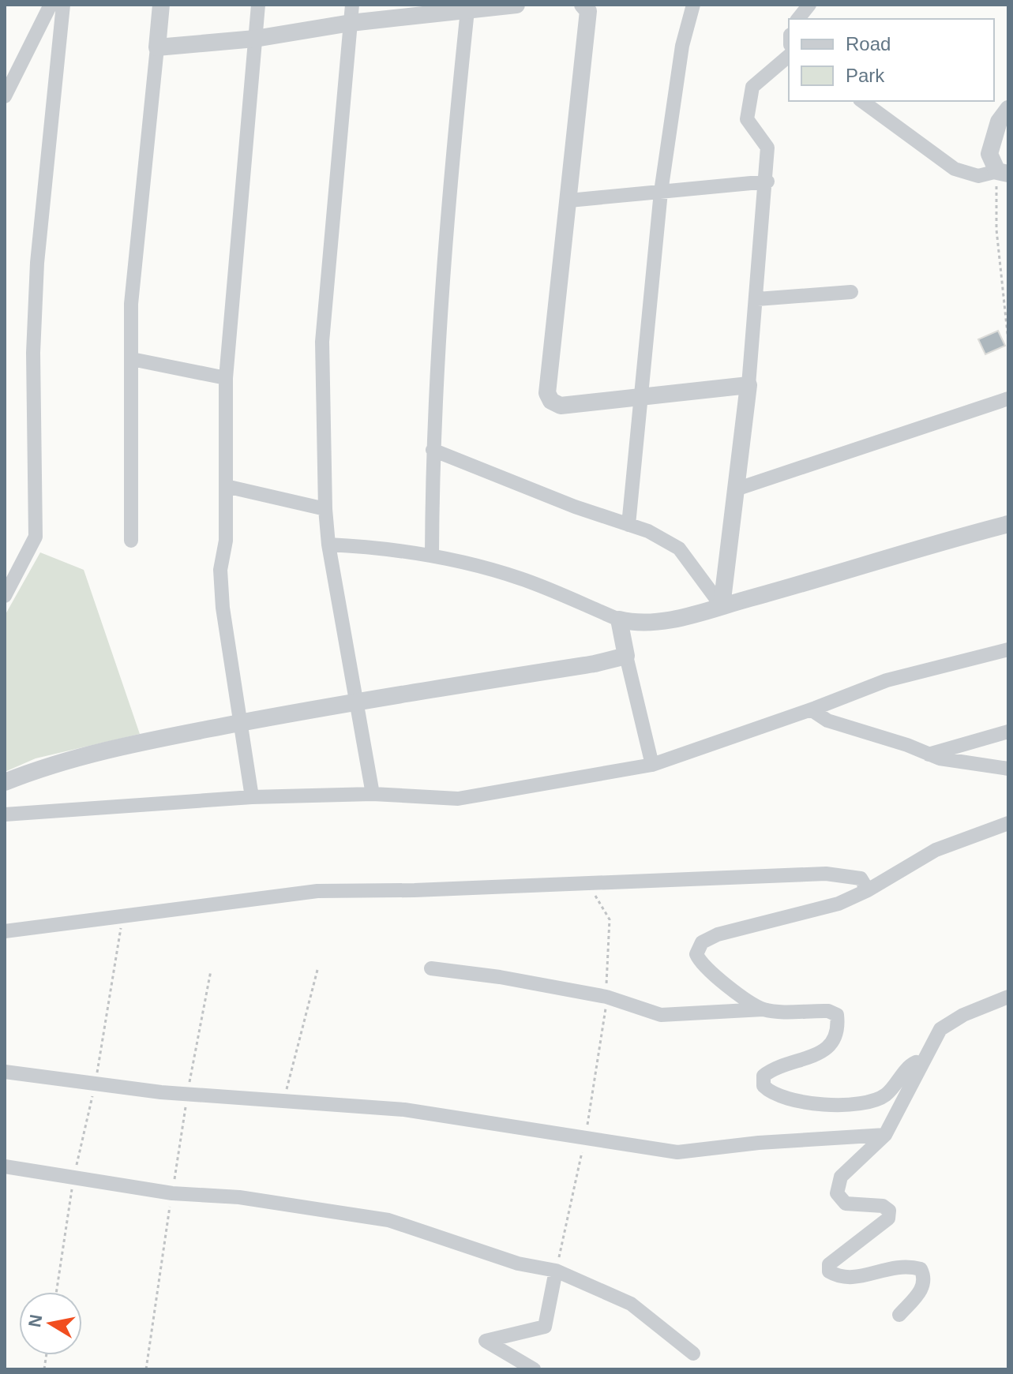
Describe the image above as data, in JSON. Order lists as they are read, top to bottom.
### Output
{
  "legend": ["Road", "Park"],
  "north": "left"
}
